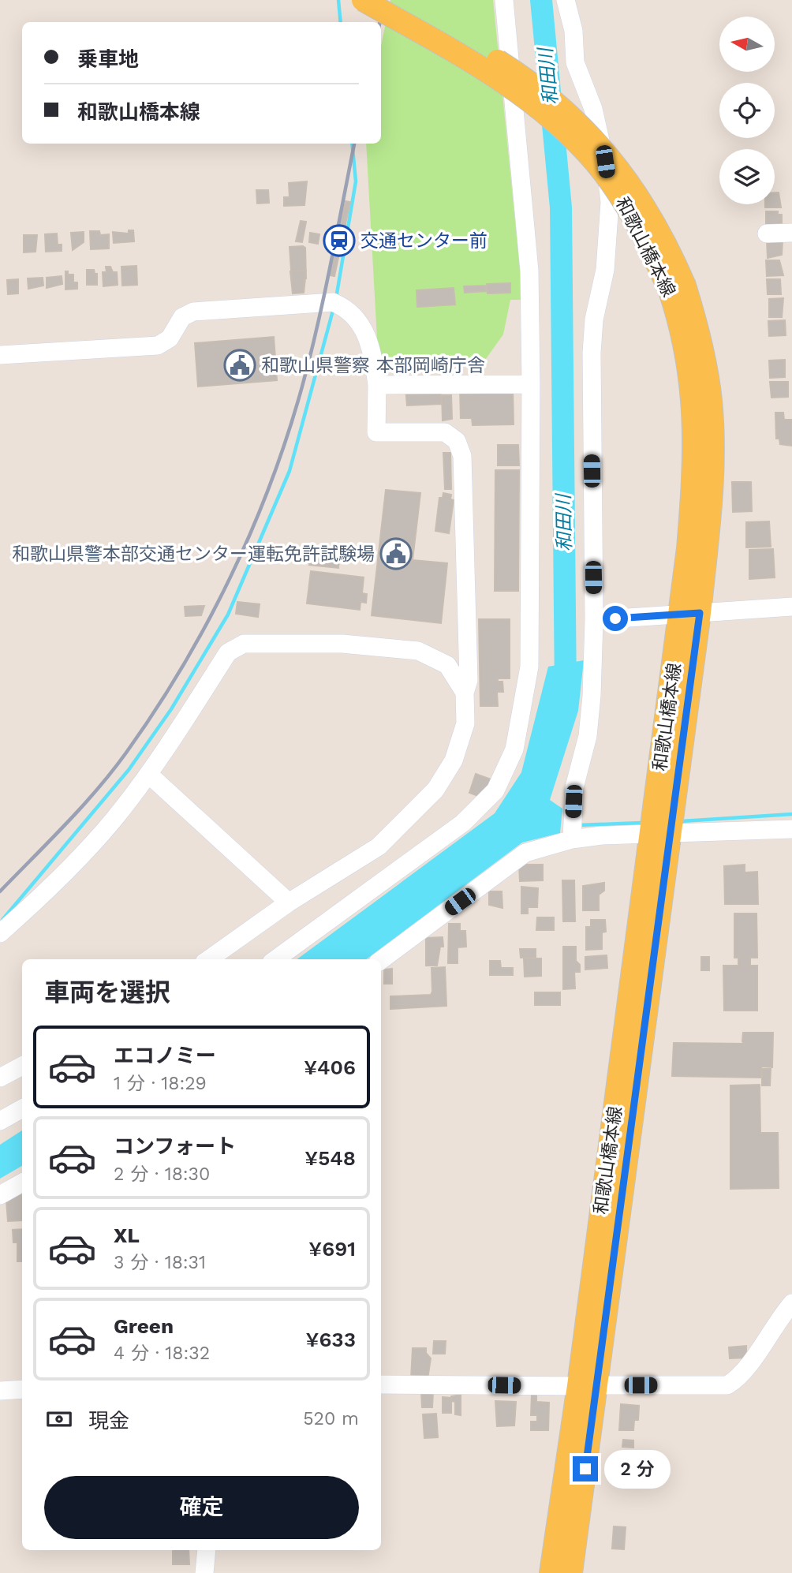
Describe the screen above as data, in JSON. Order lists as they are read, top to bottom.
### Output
{
  "streets": {
    "main road": ["和歌山橋本線"]
  },
  "water": ["和田川"],
  "places": {
    "station": ["交通センター前"],
    "public building": ["和歌山県警察 本部岡崎庁舎", "和歌山県警本部交通センター運転免許試験場"]
  },
  "north": "left",
  "page": {
    "banner": ["乗車地", "和歌山橋本線"],
    "heading": "車両を選択",
    "list": [
      {
        "name": "エコノミー",
        "note": "1 分 · 18:29",
        "value": "¥406"
      },
      {
        "name": "コンフォート",
        "note": "2 分 · 18:30",
        "value": "¥548"
      },
      {
        "name": "XL",
        "note": "3 分 · 18:31",
        "value": "¥691"
      },
      {
        "name": "Green",
        "note": "4 分 · 18:32",
        "value": "¥633"
      }
    ],
    "pay": ["現金", "520 m"],
    "bubble": "2 分",
    "buttons": "確定"
  }
}
